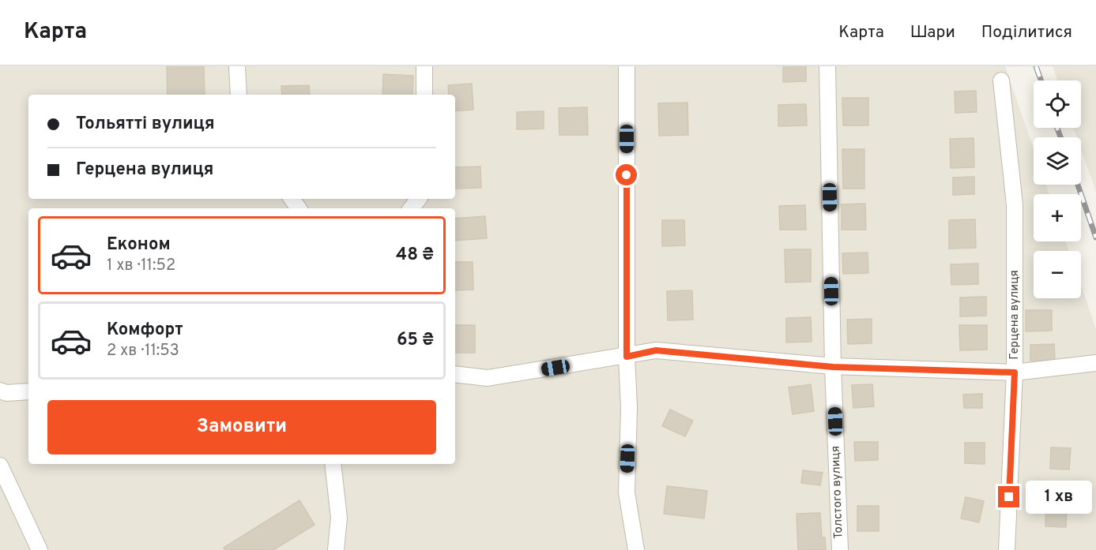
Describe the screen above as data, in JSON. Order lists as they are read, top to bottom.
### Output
{
  "streets": {
    "street": ["Герцена вулиця", "Толстого вулиця"]
  },
  "page": {
    "header": "Карта",
    "nav": ["Карта", "Шари", "Поділитися"],
    "map_buttons": ["+", "−"],
    "banner": ["Тольятті вулиця", "Герцена вулиця"],
    "list": [
      {
        "name": "Економ",
        "note": "1 хв · 11:52",
        "value": "48 ₴"
      },
      {
        "name": "Комфорт",
        "note": "2 хв · 11:53",
        "value": "65 ₴"
      }
    ],
    "buttons": "Замовити",
    "bubble": "1 хв"
  }
}
